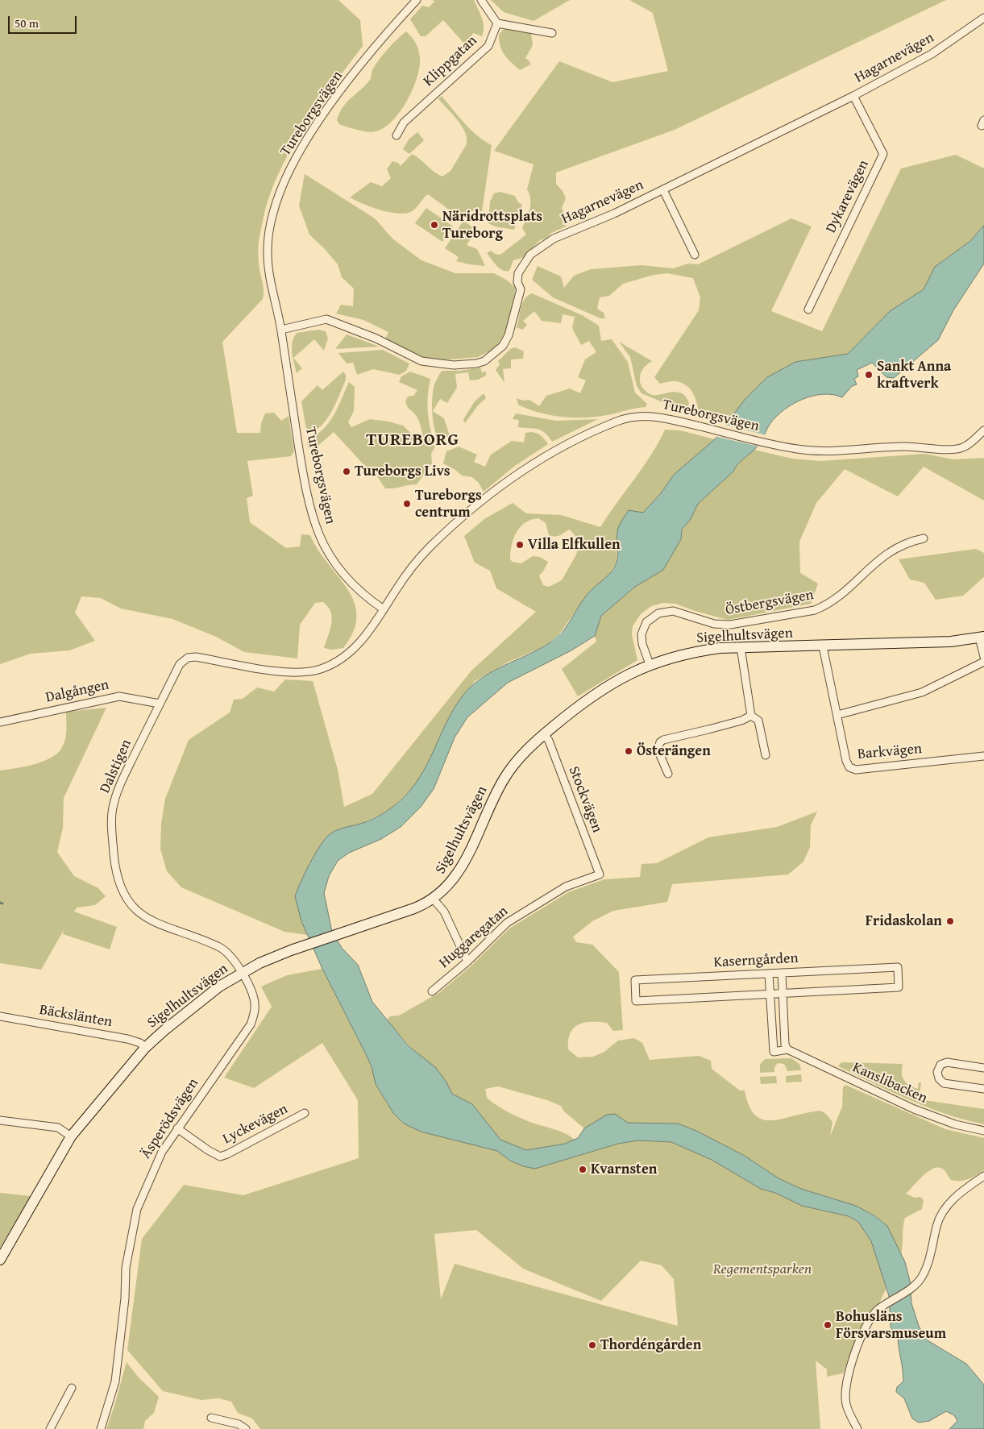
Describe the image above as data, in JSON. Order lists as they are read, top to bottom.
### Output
{
  "streets": {
    "street": [
      "Hagarnevägen",
      "Klippgatan",
      "Tureborgsvägen",
      "Dykarevägen",
      "Östbergsvägen",
      "Sigelhultsvägen",
      "Dalgången",
      "Barkvägen",
      "Dalstigen",
      "Stockvägen",
      "Huggaregatan",
      "Kaserngården",
      "Bäckslänten",
      "Kanslibacken",
      "Äsperödsvägen",
      "Lyckevägen"
    ]
  },
  "crossings": [
    ["Hagarnevägen", "Tureborgsvägen"],
    ["Hagarnevägen", "Dykarevägen"],
    ["Tureborgsvägen", "Dalstigen"],
    ["Östbergsvägen", "Sigelhultsvägen"],
    ["Sigelhultsvägen", "Barkvägen"],
    ["Sigelhultsvägen", "Stockvägen"],
    ["Sigelhultsvägen", "Bäckslänten"],
    ["Sigelhultsvägen", "Äsperödsvägen"],
    ["Dalgången", "Dalstigen"],
    ["Dalstigen", "Äsperödsvägen"],
    ["Stockvägen", "Huggaregatan"],
    ["Äsperödsvägen", "Lyckevägen"]
  ],
  "districts": ["TUREBORG"],
  "parks": ["Regementsparken"],
  "places": [
    "Näridrottsplats Tureborg",
    "Sankt Anna kraftverk",
    "Tureborgs Livs",
    "Tureborgs centrum",
    "Villa Elfkullen",
    "Österängen",
    "Fridaskolan",
    "Kvarnsten",
    "Bohusläns Försvarsmuseum",
    "Thordéngården"
  ],
  "scale_bar": "50 m"
}
